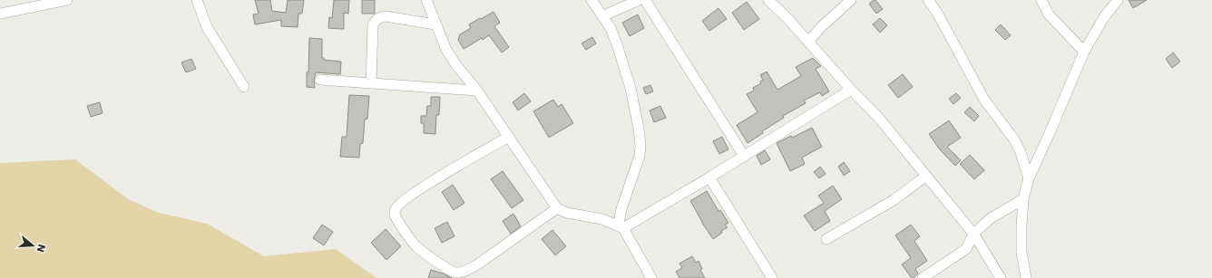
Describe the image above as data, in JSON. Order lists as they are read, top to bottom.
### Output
{
  "north": "right"
}
